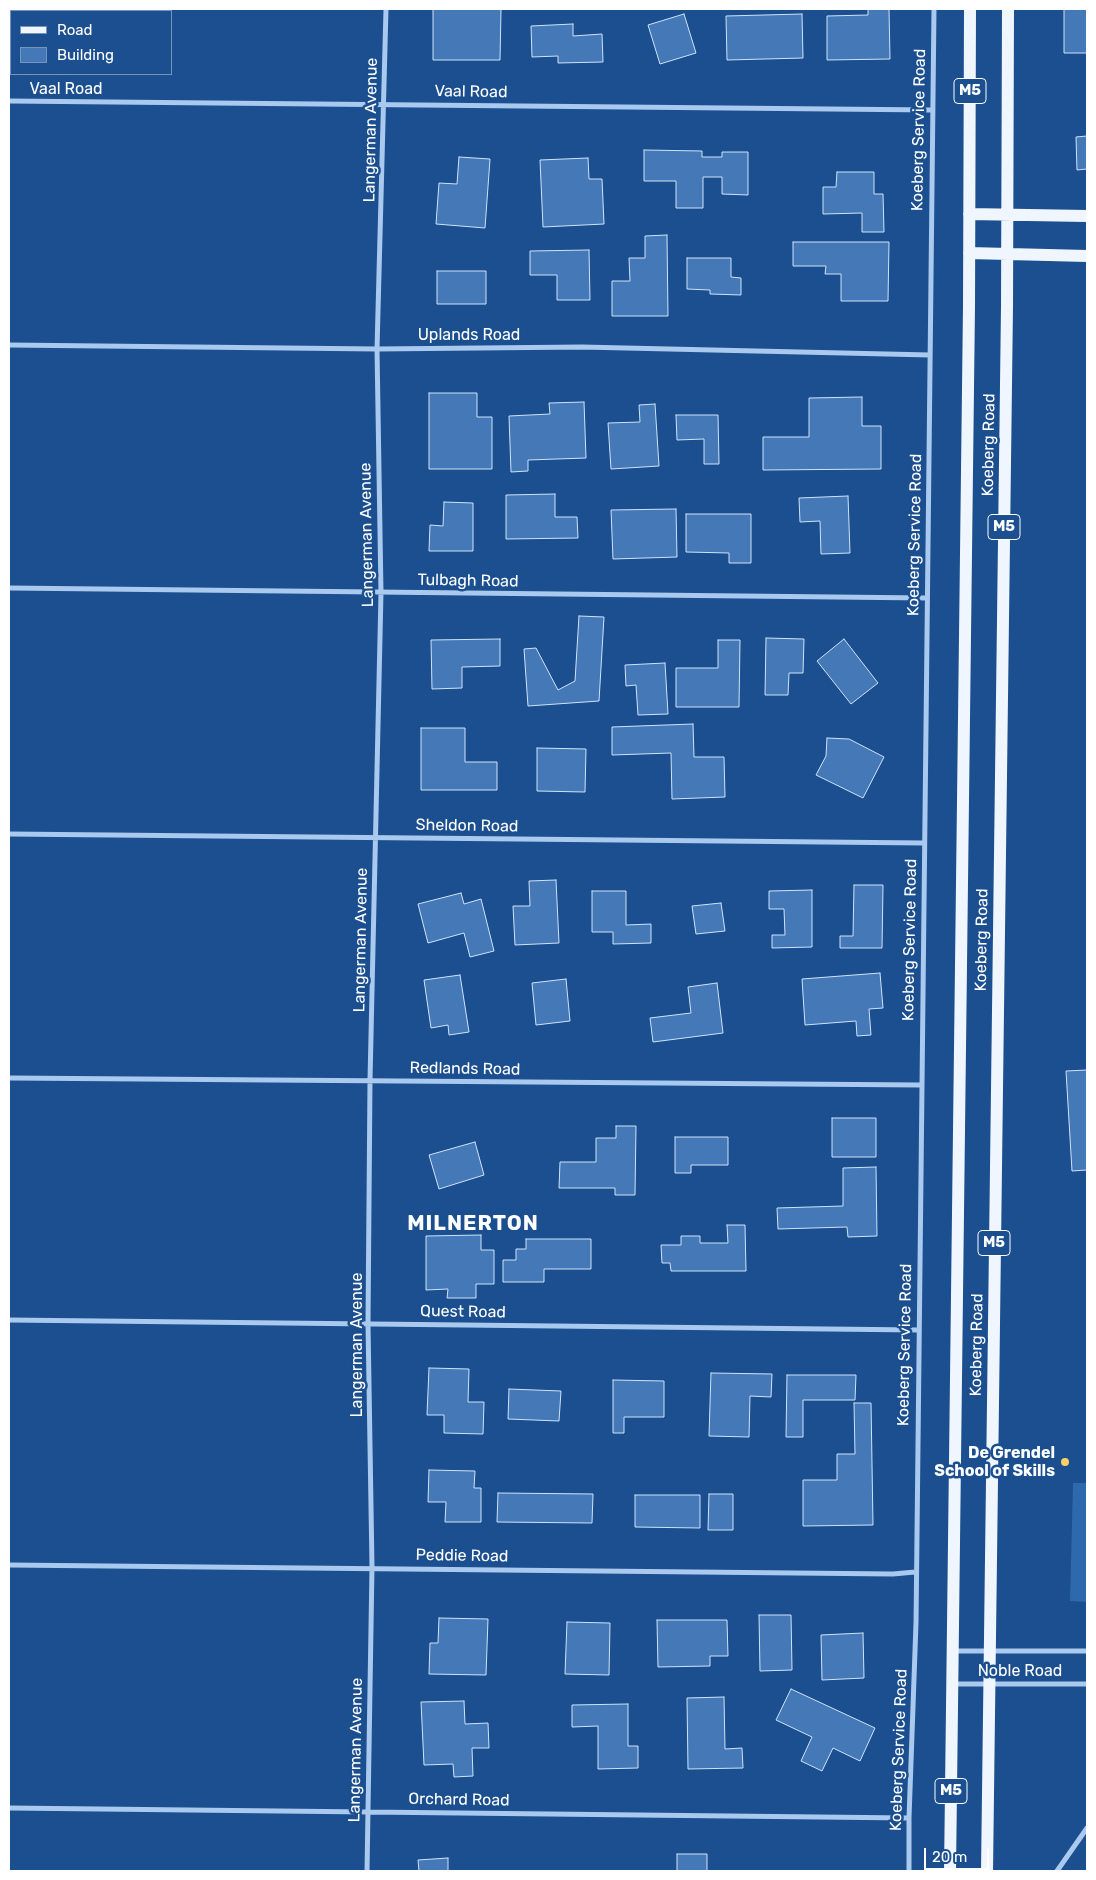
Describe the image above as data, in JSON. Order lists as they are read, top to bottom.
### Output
{
  "streets": {
    "main road": ["M5", "Koeberg Road"],
    "street": [
      "Vaal Road",
      "Langerman Avenue",
      "Koeberg Service Road",
      "Uplands Road",
      "Tulbagh Road",
      "Sheldon Road",
      "Redlands Road",
      "Quest Road",
      "Peddie Road",
      "Noble Road",
      "Orchard Road"
    ]
  },
  "crossings": [
    ["Vaal Road", "Langerman Avenue"],
    ["Vaal Road", "Koeberg Service Road"],
    ["Langerman Avenue", "Uplands Road"],
    ["Langerman Avenue", "Tulbagh Road"],
    ["Langerman Avenue", "Sheldon Road"],
    ["Langerman Avenue", "Redlands Road"],
    ["Langerman Avenue", "Quest Road"],
    ["Langerman Avenue", "Peddie Road"],
    ["Langerman Avenue", "Orchard Road"],
    ["Koeberg Service Road", "Uplands Road"],
    ["Koeberg Service Road", "Tulbagh Road"],
    ["Koeberg Service Road", "Sheldon Road"],
    ["Koeberg Service Road", "Redlands Road"],
    ["Koeberg Service Road", "Quest Road"],
    ["Koeberg Service Road", "Peddie Road"],
    ["Koeberg Service Road", "Orchard Road"],
    ["Koeberg Road", "Noble Road"]
  ],
  "districts": ["MILNERTON"],
  "places": ["De Grendel School of Skills"],
  "legend": ["Road", "Building"],
  "scale_bar": "20 m"
}
